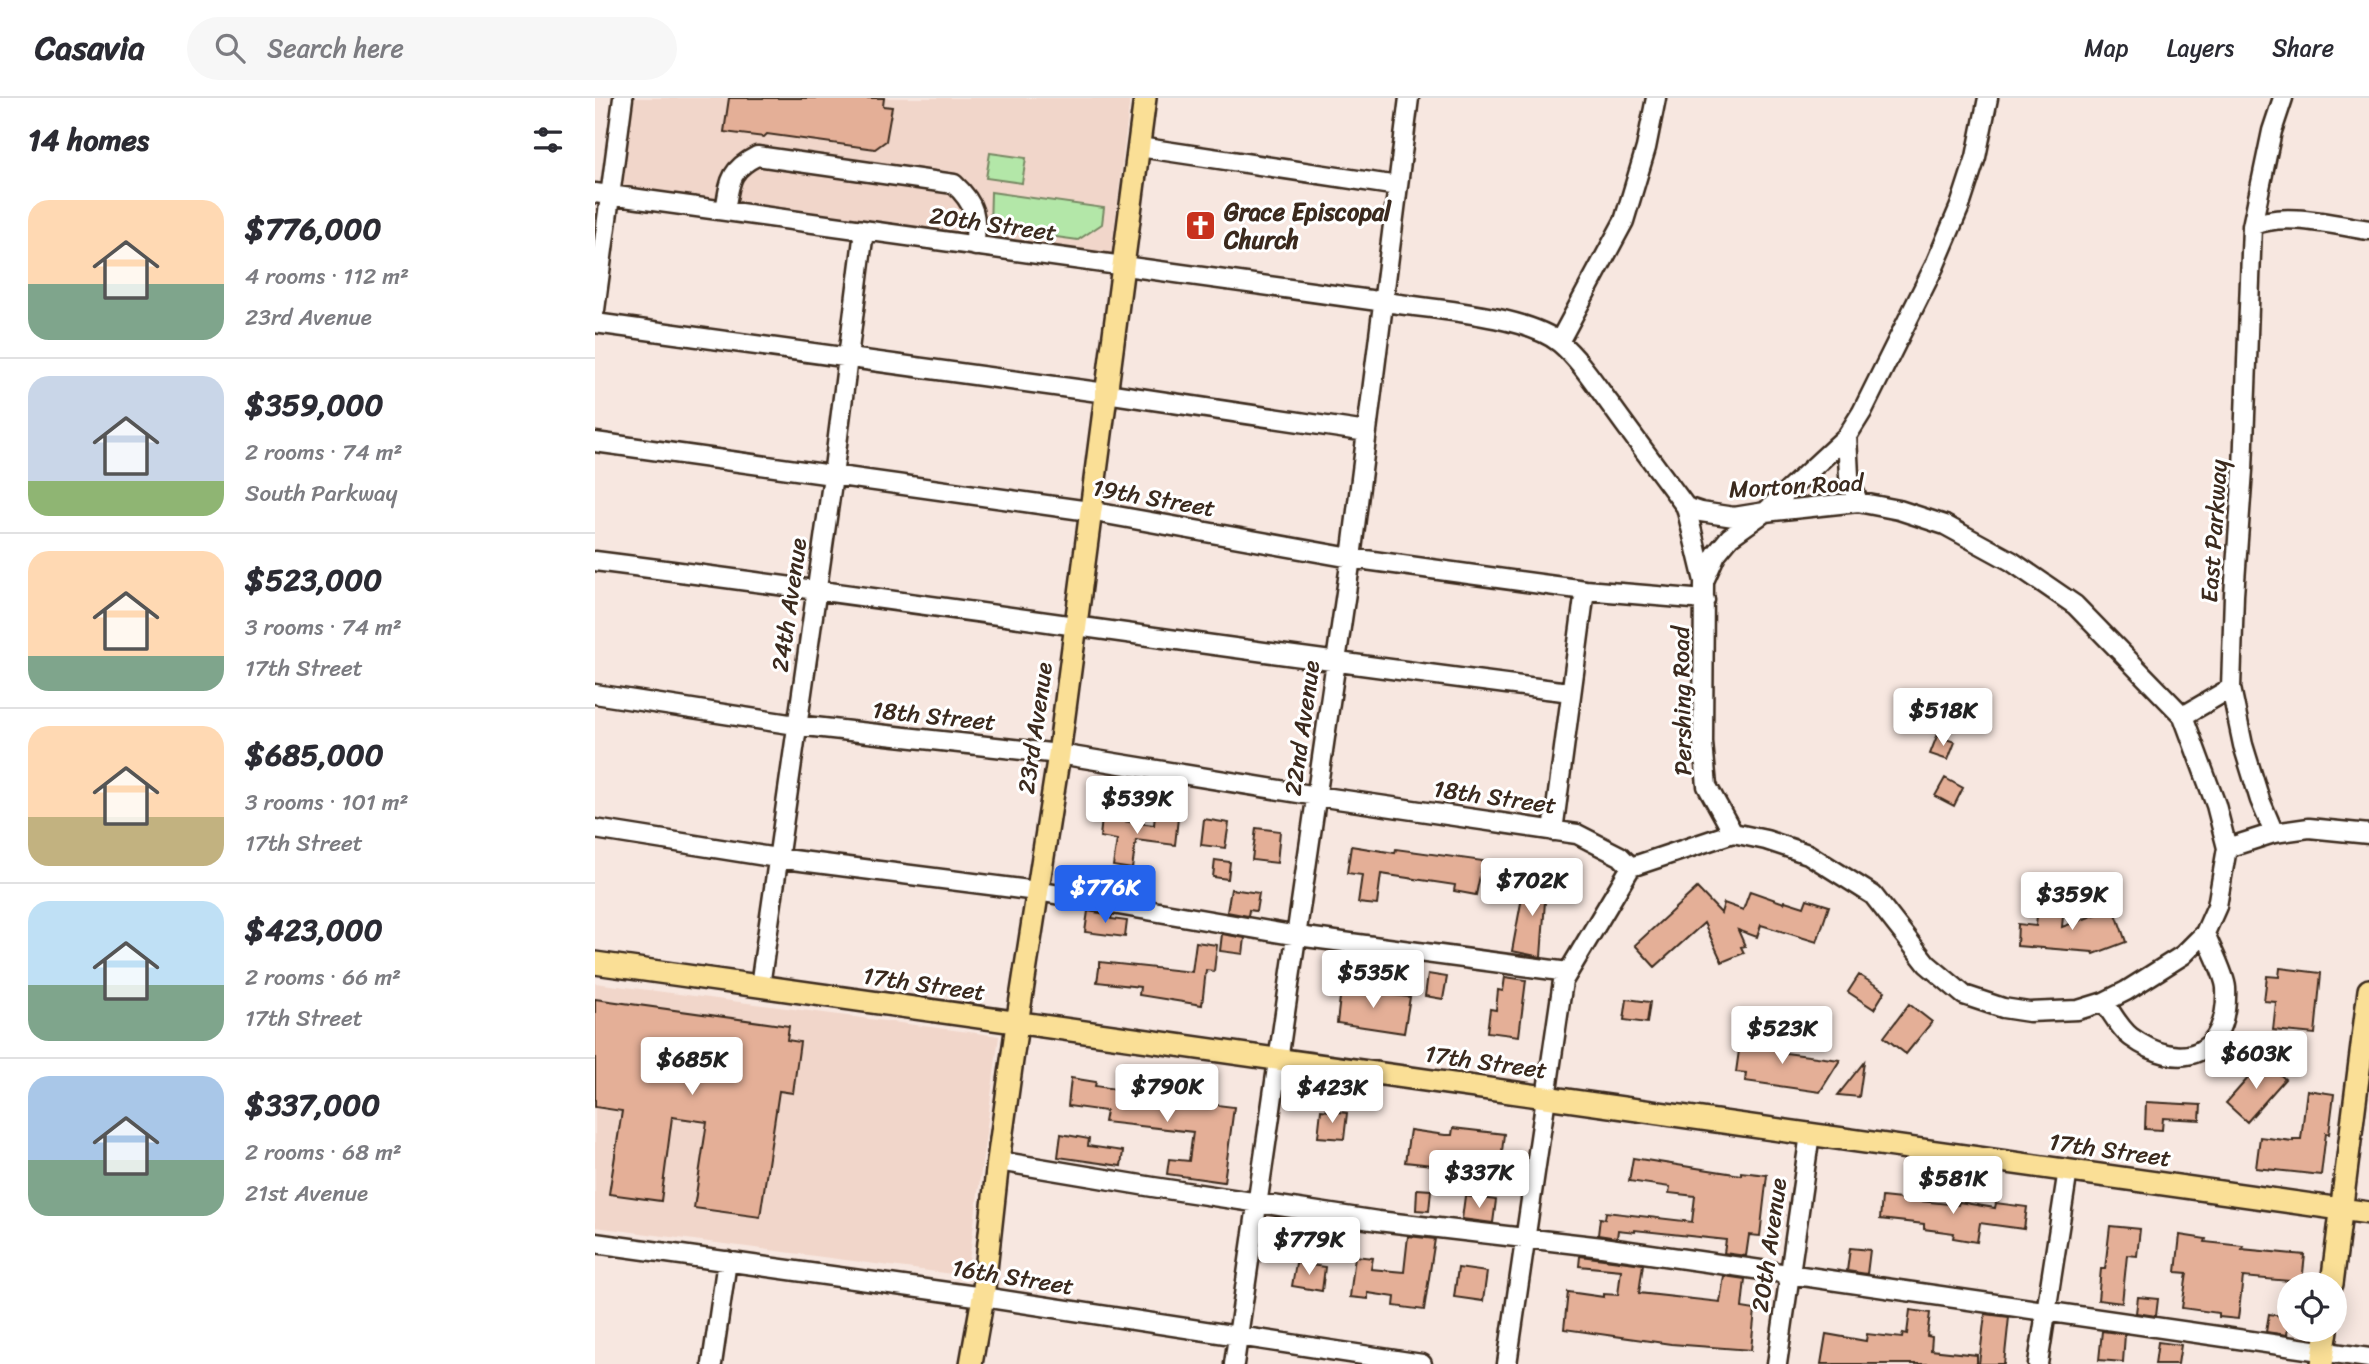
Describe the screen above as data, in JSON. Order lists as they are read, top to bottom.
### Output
{
  "streets": {
    "main road": ["23rd Avenue", "17th Street"],
    "street": [
      "20th Street",
      "Morton Road",
      "19th Street",
      "East Parkway",
      "24th Avenue",
      "Pershing Road",
      "18th Street",
      "22nd Avenue",
      "20th Avenue",
      "16th Street"
    ]
  },
  "crossings": [
    ["20th Street", "24th Avenue"],
    ["20th Street", "23rd Avenue"],
    ["20th Street", "22nd Avenue"],
    ["Morton Road", "Pershing Road"],
    ["19th Street", "24th Avenue"],
    ["19th Street", "Pershing Road"],
    ["19th Street", "23rd Avenue"],
    ["19th Street", "22nd Avenue"],
    ["24th Avenue", "18th Street"],
    ["24th Avenue", "17th Street"],
    ["18th Street", "23rd Avenue"],
    ["18th Street", "22nd Avenue"],
    ["23rd Avenue", "17th Street"],
    ["23rd Avenue", "16th Street"],
    ["22nd Avenue", "17th Street"],
    ["22nd Avenue", "16th Street"],
    ["17th Street", "20th Avenue"]
  ],
  "places": {
    "church": ["Grace Episcopal Church"]
  },
  "page": {
    "header": "Casavia",
    "search": "Search here",
    "nav": ["Map", "Layers", "Share"],
    "heading": "14 homes",
    "list": [
      {
        "name": "$776,000",
        "note": "4 rooms · 112 m² · 23rd Avenue"
      },
      {
        "name": "$359,000",
        "note": "2 rooms · 74 m² · South Parkway"
      },
      {
        "name": "$523,000",
        "note": "3 rooms · 74 m² · 17th Street"
      },
      {
        "name": "$685,000",
        "note": "3 rooms · 101 m² · 17th Street"
      },
      {
        "name": "$423,000",
        "note": "2 rooms · 66 m² · 17th Street"
      },
      {
        "name": "$337,000",
        "note": "2 rooms · 68 m² · 21st Avenue"
      }
    ],
    "price": [
      "$518K",
      "$539K",
      "$702K",
      "$776K",
      "$359K",
      "$535K",
      "$523K",
      "$603K",
      "$685K",
      "$790K",
      "$423K",
      "$337K",
      "$581K",
      "$779K"
    ]
  }
}
